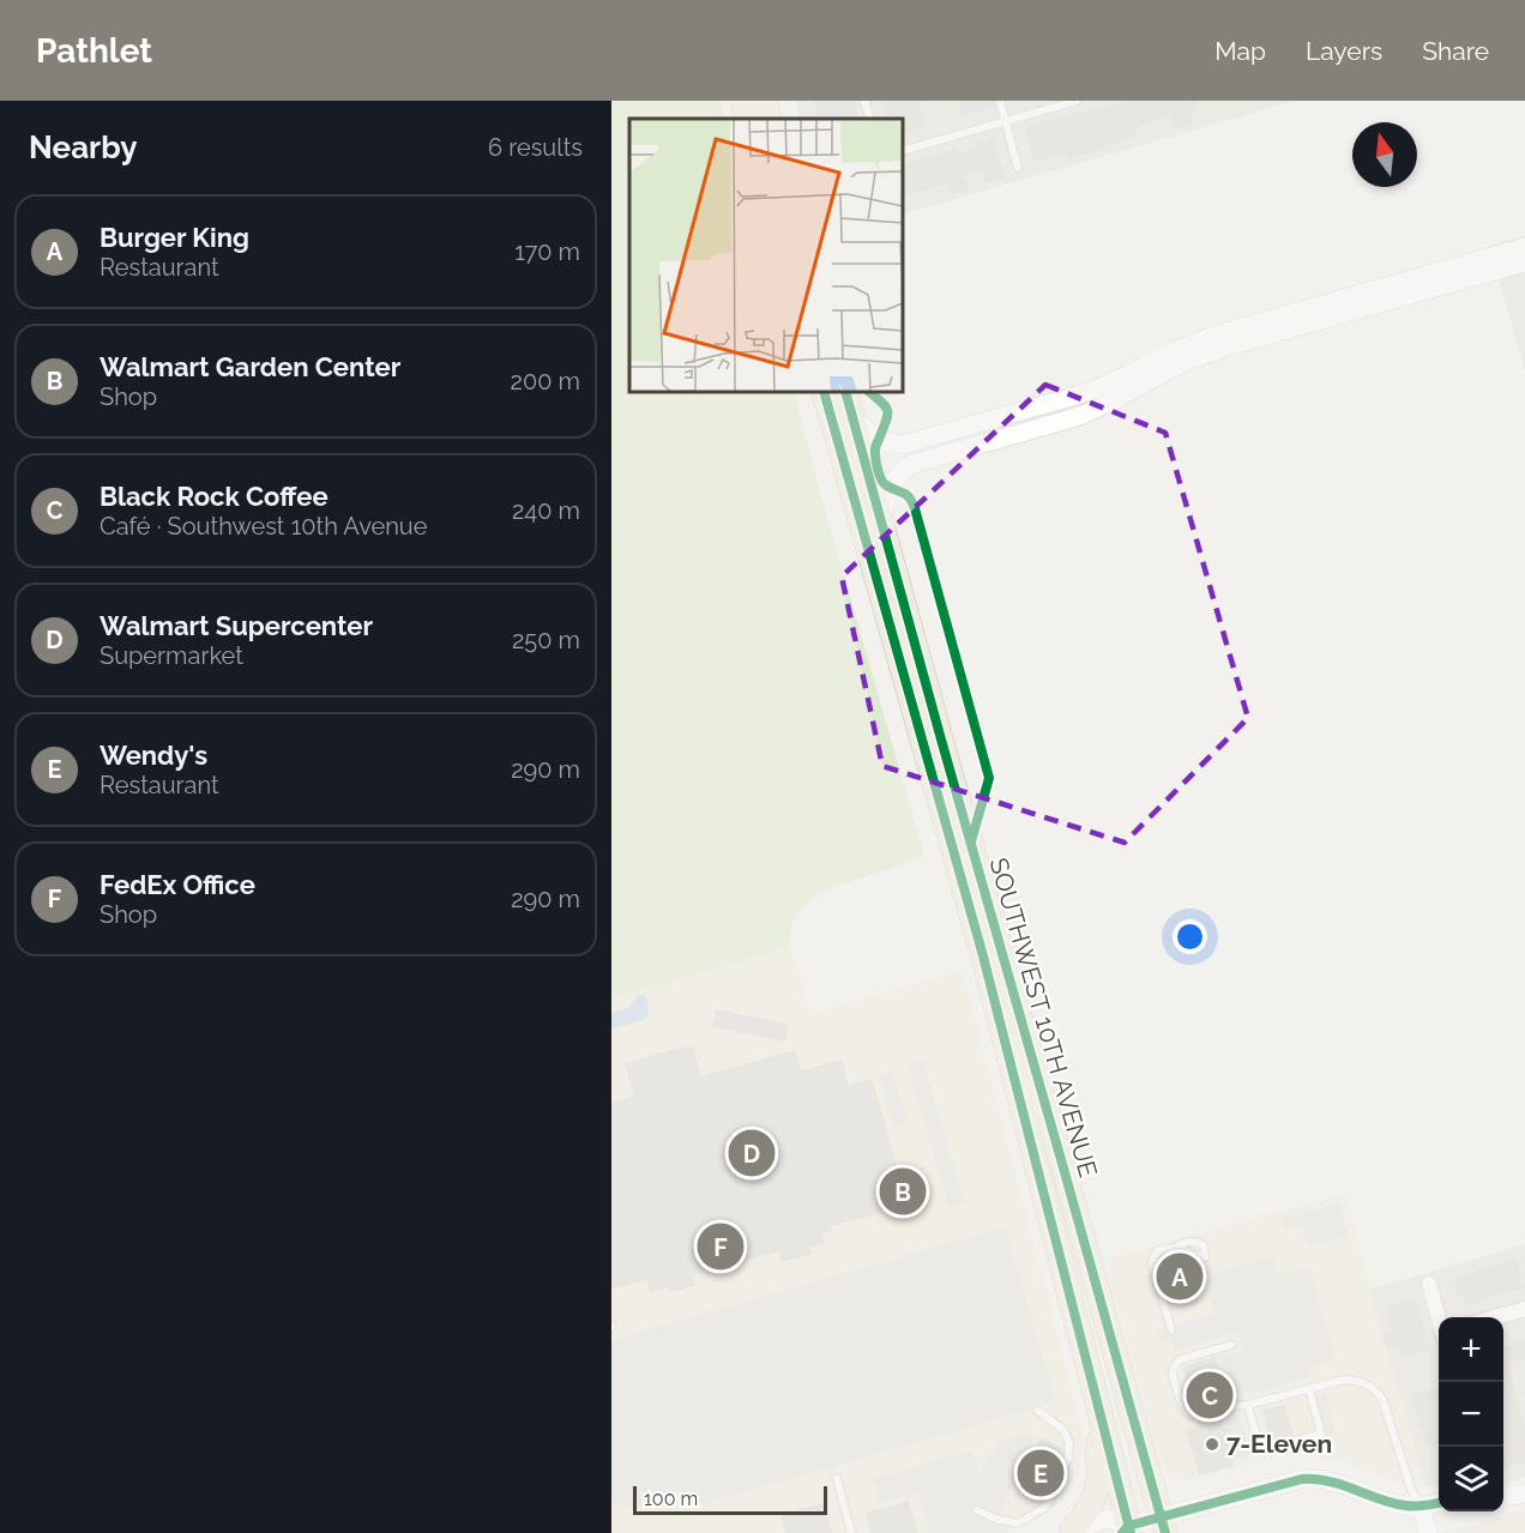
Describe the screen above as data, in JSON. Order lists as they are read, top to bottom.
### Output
{
  "streets": {
    "highway": ["SOUTHWEST 10TH AVENUE"]
  },
  "places": ["7-Eleven"],
  "scale_bar": "100 m",
  "north": "top",
  "page": {
    "header": "Pathlet",
    "nav": ["Map", "Layers", "Share"],
    "heading": ["Nearby", "6 results"],
    "list": [
      {
        "mark": "A",
        "name": "Burger King",
        "note": "Restaurant",
        "value": "170 m"
      },
      {
        "mark": "B",
        "name": "Walmart Garden Center",
        "note": "Shop",
        "value": "200 m"
      },
      {
        "mark": "C",
        "name": "Black Rock Coffee",
        "note": "Café · Southwest 10th Avenue",
        "value": "240 m"
      },
      {
        "mark": "D",
        "name": "Walmart Supercenter",
        "note": "Supermarket",
        "value": "250 m"
      },
      {
        "mark": "E",
        "name": "Wendy's",
        "note": "Restaurant",
        "value": "290 m"
      },
      {
        "mark": "F",
        "name": "FedEx Office",
        "note": "Shop",
        "value": "290 m"
      }
    ],
    "pins": [
      "D",
      "B",
      "F",
      "A",
      "C",
      "E"
    ],
    "map_buttons": ["+", "−"],
    "scale": "100 m"
  }
}
